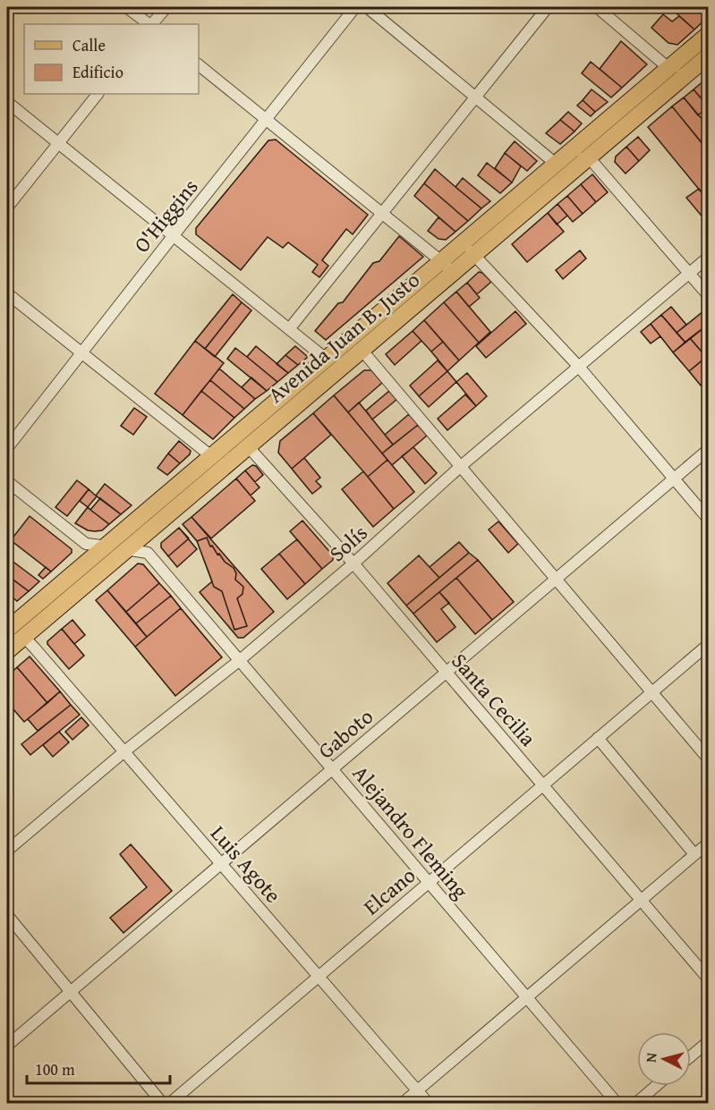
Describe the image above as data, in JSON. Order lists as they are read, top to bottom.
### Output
{
  "streets": {
    "main road": ["Avenida Juan B. Justo"],
    "street": [
      "O'Higgins",
      "Solís",
      "Santa Cecilia",
      "Gaboto",
      "Alejandro Fleming",
      "Luis Agote",
      "Elcano"
    ]
  },
  "crossings": [
    ["Avenida Juan B. Justo", "Santa Cecilia"],
    ["Avenida Juan B. Justo", "Alejandro Fleming"],
    ["Avenida Juan B. Justo", "Luis Agote"],
    ["Solís", "Santa Cecilia"],
    ["Solís", "Alejandro Fleming"],
    ["Solís", "Luis Agote"],
    ["Santa Cecilia", "Gaboto"],
    ["Santa Cecilia", "Elcano"],
    ["Gaboto", "Alejandro Fleming"],
    ["Gaboto", "Luis Agote"],
    ["Alejandro Fleming", "Elcano"],
    ["Luis Agote", "Elcano"]
  ],
  "legend": ["Calle", "Edificio"],
  "scale_bar": "100 m",
  "north": "left"
}
